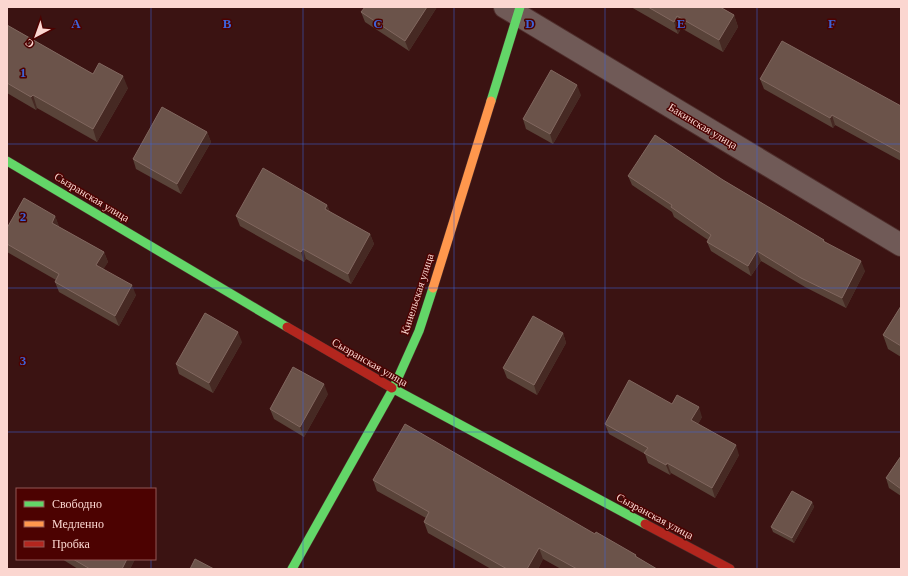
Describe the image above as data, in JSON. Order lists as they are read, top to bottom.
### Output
{
  "streets": {
    "street": ["Бакинская улица", "Сызранская улица", "Кинельская улица"]
  },
  "crossings": [
    ["Бакинская улица", "Кинельская улица"],
    ["Сызранская улица", "Кинельская улица"]
  ],
  "legend": ["Свободно", "Медленно", "Пробка"],
  "north": "bottom left",
  "grid": {
    "columns": [
      "A",
      "B",
      "C",
      "D",
      "E",
      "F"
    ],
    "rows": ["1", "2", "3"]
  }
}
